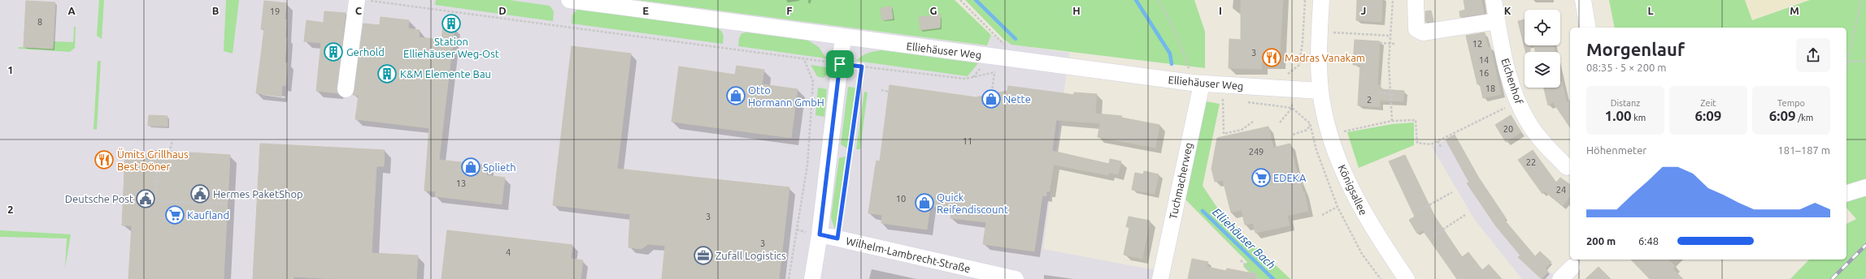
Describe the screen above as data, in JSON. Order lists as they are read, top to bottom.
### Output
{
  "streets": {
    "street": [
      "Elliehäuser Weg",
      "Eichenhof",
      "Tuchmacherweg",
      "Königsallee",
      "Wilhelm-Lambrecht-Straße"
    ]
  },
  "crossings": [
    ["Elliehäuser Weg", "Tuchmacherweg"],
    ["Elliehäuser Weg", "Königsallee"]
  ],
  "water": ["Elliehäuser Bach"],
  "places": {
    "building": ["Station Elliehäuser Weg-Ost", "Gerhold", "K&M Elemente Bau"],
    "restaurant": ["Madras Vanakam", "Ümits Grillhaus Best Döner"],
    "shop": [
      "Otto Hormann GmbH",
      "Nette",
      "Splieth",
      "Quick Reifendiscount"
    ],
    "supermarket": ["EDEKA", "Kaufland"],
    "public building": ["Hermes PaketShop", "Deutsche Post"],
    "office": ["Zufall Logistics"]
  },
  "house_numbers": [
    "19",
    "8",
    "12",
    "3",
    "14",
    "16",
    "18",
    "2",
    "20",
    "11",
    "249",
    "22",
    "13",
    "24",
    "10",
    "3",
    "3",
    "4"
  ],
  "page": {
    "heading": ["Morgenlauf", "08:35 · 5 × 200 m"],
    "stats": [
      ["Distanz", "1.00 km"],
      ["Zeit", "6:09"],
      ["Tempo", "6:09 /km"]
    ],
    "chart": ["Höhenmeter", "181–187 m"],
    "list": [
      {
        "name": "200 m",
        "note": "6:48"
      }
    ]
  },
  "grid": {
    "columns": [
      "A",
      "B",
      "C",
      "D",
      "E",
      "F",
      "G",
      "H",
      "I",
      "J",
      "K",
      "L",
      "M"
    ],
    "rows": ["1", "2"]
  }
}
